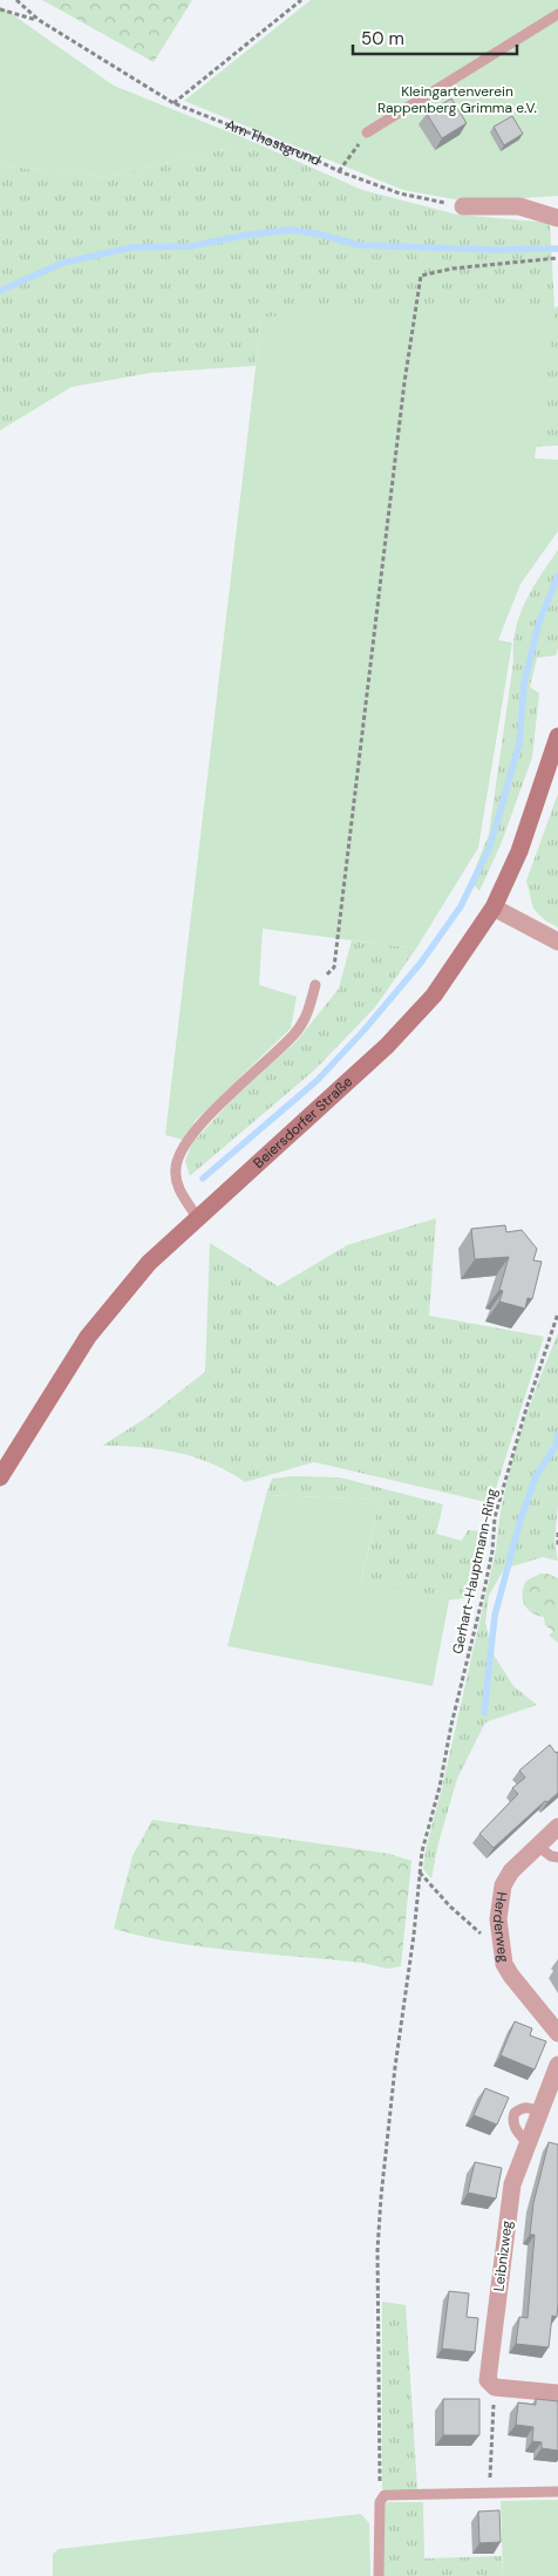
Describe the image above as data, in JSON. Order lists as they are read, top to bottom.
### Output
{
  "streets": {
    "street": ["Beiersdorfer Straße", "Herderweg", "Leibnizweg"],
    "path": ["Am Thostgrund", "Gerhart-Hauptmann-Ring"]
  },
  "parks": ["Kleingartenverein Rappenberg Grimma e.V."],
  "scale_bar": "50 m"
}
